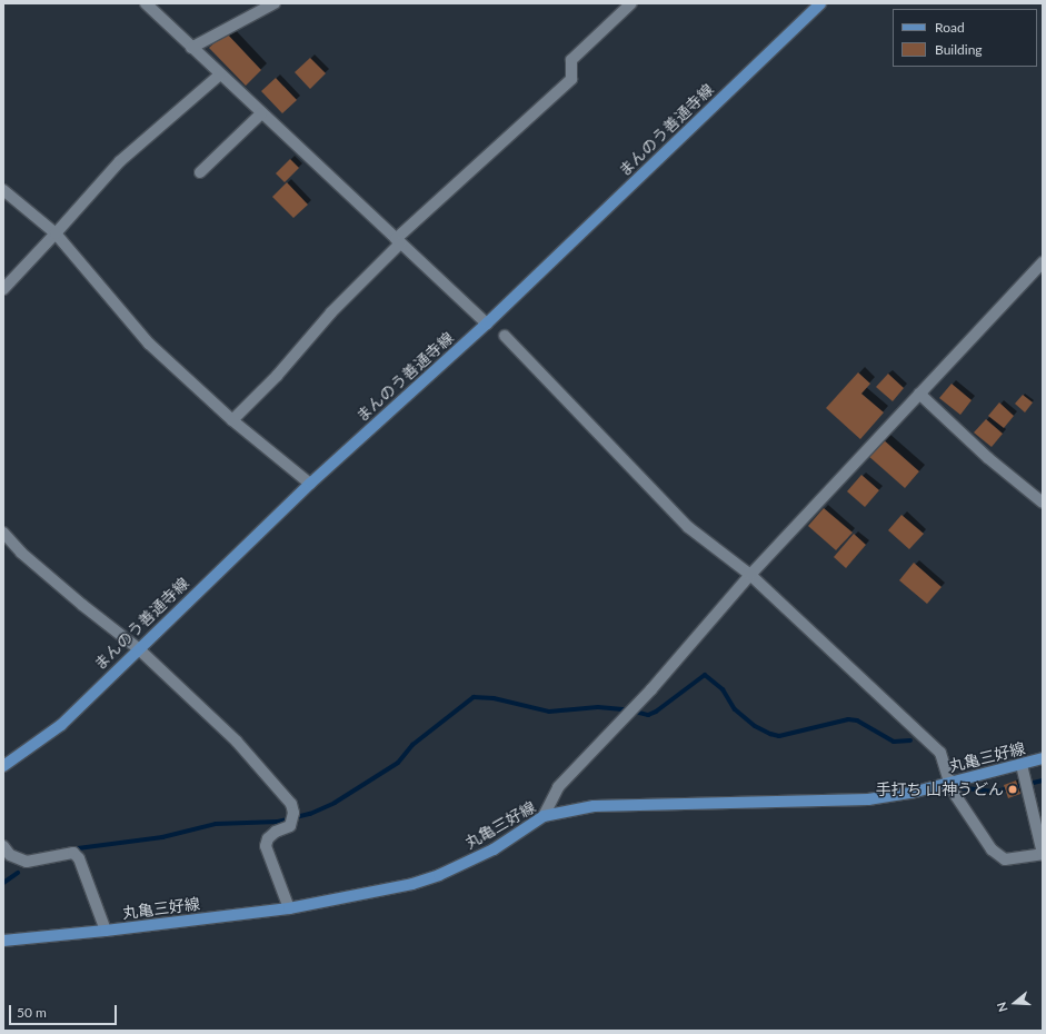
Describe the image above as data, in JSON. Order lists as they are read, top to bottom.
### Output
{
  "streets": {
    "main road": ["まんのう善通寺線", "丸亀三好線"]
  },
  "places": ["手打ち 山神うどん"],
  "legend": ["Road", "Building"],
  "scale_bar": "50 m",
  "north": "left"
}
